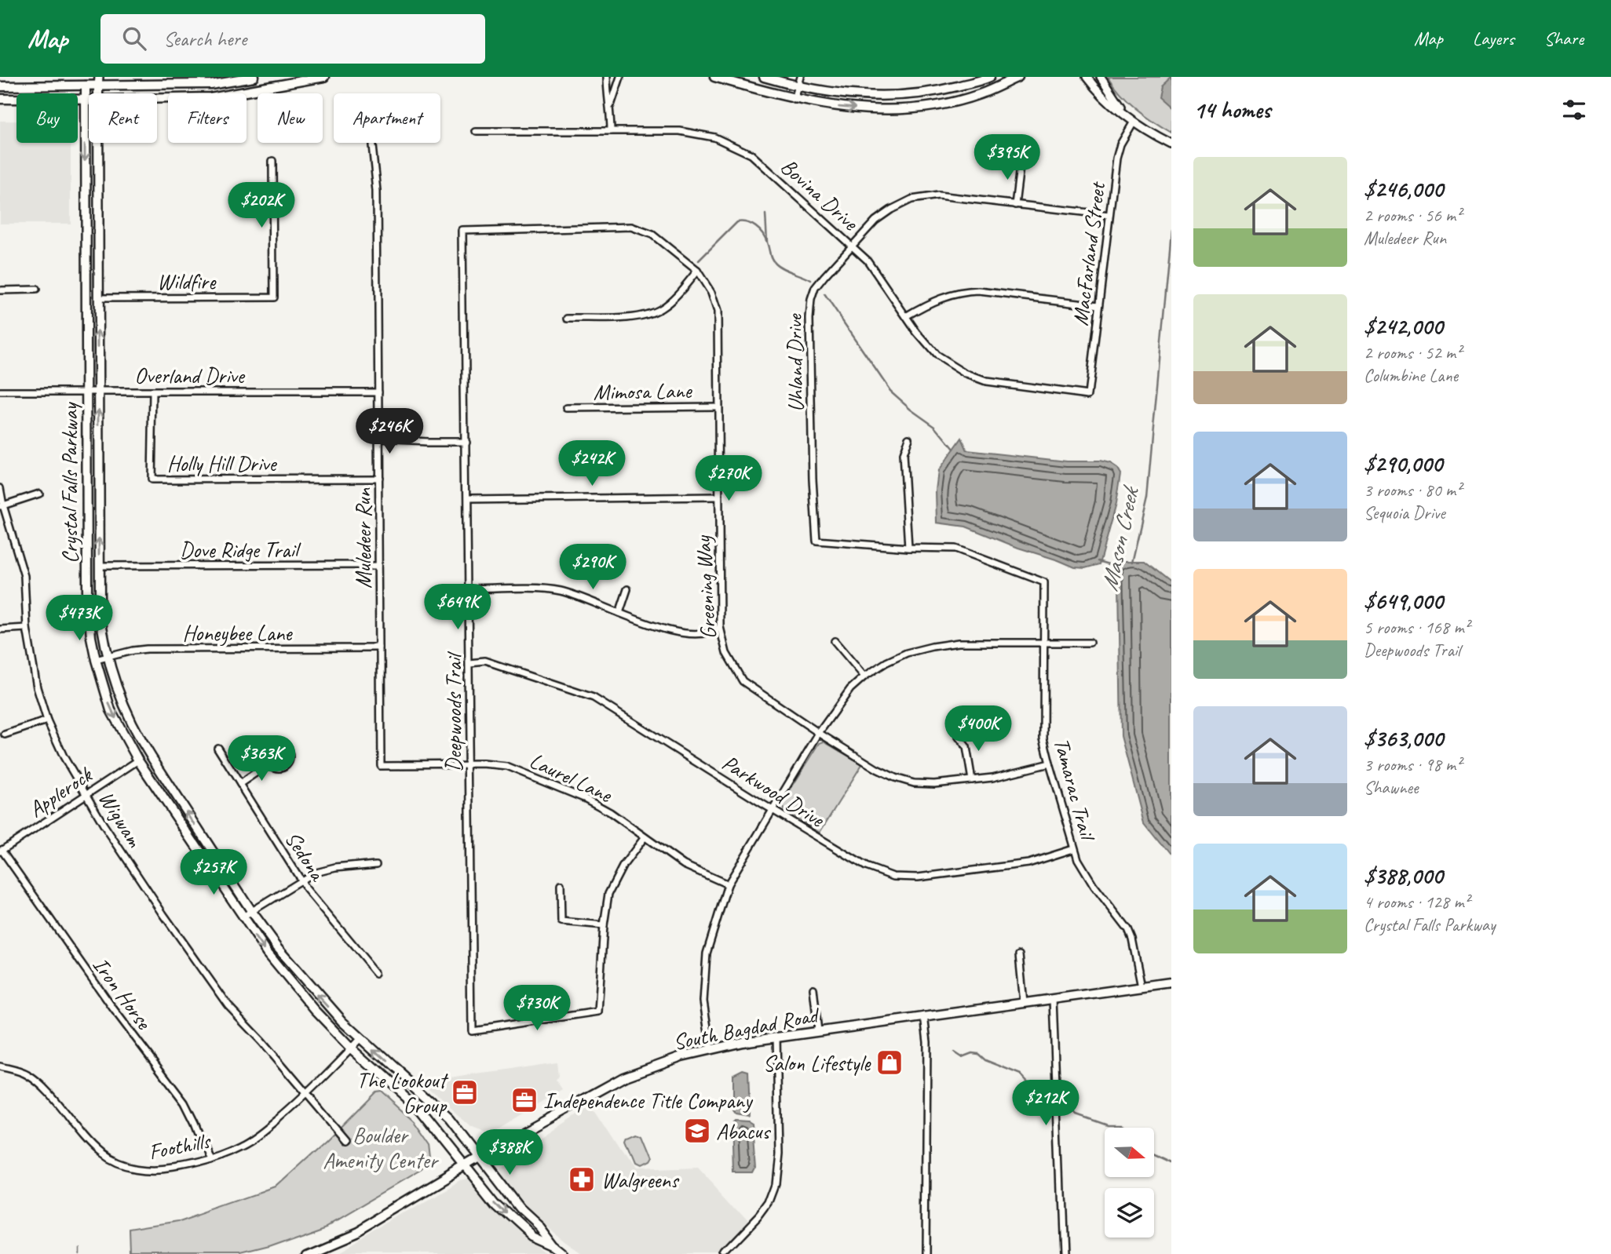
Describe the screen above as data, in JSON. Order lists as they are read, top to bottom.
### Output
{
  "streets": {
    "main road": ["Crystal Falls Parkway", "South Bagdad Road"],
    "street": [
      "Bovina Drive",
      "MacFarland Street",
      "Wildfire",
      "Uhland Drive",
      "Overland Drive",
      "Mimosa Lane",
      "Holly Hill Drive",
      "Muledeer Run",
      "Dove Ridge Trail",
      "Greening Way",
      "Honeybee Lane",
      "Deepwoods Trail",
      "Laurel Lane",
      "Tamarac Trail",
      "Parkwood Drive",
      "Applerock",
      "Wigwam",
      "Sedona",
      "Iron Horse",
      "Foothills"
    ]
  },
  "crossings": [
    ["Bovina Drive", "MacFarland Street"],
    ["Bovina Drive", "Uhland Drive"],
    ["MacFarland Street", "Uhland Drive"],
    ["Wildfire", "Crystal Falls Parkway"],
    ["Uhland Drive", "Tamarac Trail"],
    ["Overland Drive", "Holly Hill Drive"],
    ["Overland Drive", "Crystal Falls Parkway"],
    ["Overland Drive", "Muledeer Run"],
    ["Mimosa Lane", "Greening Way"],
    ["Holly Hill Drive", "Muledeer Run"],
    ["Crystal Falls Parkway", "Dove Ridge Trail"],
    ["Crystal Falls Parkway", "Honeybee Lane"],
    ["Crystal Falls Parkway", "Applerock"],
    ["Crystal Falls Parkway", "South Bagdad Road"],
    ["Crystal Falls Parkway", "Foothills"],
    ["Muledeer Run", "Dove Ridge Trail"],
    ["Muledeer Run", "Honeybee Lane"],
    ["Muledeer Run", "Laurel Lane"],
    ["Greening Way", "Deepwoods Trail"],
    ["Greening Way", "Tamarac Trail"],
    ["Deepwoods Trail", "Laurel Lane"],
    ["Deepwoods Trail", "Parkwood Drive"],
    ["Tamarac Trail", "Parkwood Drive"],
    ["Tamarac Trail", "South Bagdad Road"],
    ["Applerock", "Wigwam"],
    ["Applerock", "Iron Horse"],
    ["Wigwam", "Foothills"],
    ["Iron Horse", "Foothills"]
  ],
  "water": ["Mason Creek"],
  "parks": ["Boulder Amenity Center"],
  "places": {
    "shop": ["Salon Lifestyle"],
    "office": ["The Lookout Group", "Independence Title Company"],
    "school or university": ["Abacus"],
    "pharmacy": ["Walgreens"]
  },
  "north": "right",
  "page": {
    "header": "Map",
    "search": "Search here",
    "nav": ["Map", "Layers", "Share"],
    "heading": "14 homes",
    "chip": [
      "Buy",
      "Rent",
      "Filters",
      "New",
      "Apartment"
    ],
    "price": [
      "$395K",
      "$202K",
      "$246K",
      "$242K",
      "$270K",
      "$290K",
      "$649K",
      "$473K",
      "$400K",
      "$363K",
      "$257K",
      "$730K",
      "$212K",
      "$388K"
    ],
    "list": [
      {
        "name": "$246,000",
        "note": "2 rooms · 56 m² · Muledeer Run"
      },
      {
        "name": "$242,000",
        "note": "2 rooms · 52 m² · Columbine Lane"
      },
      {
        "name": "$290,000",
        "note": "3 rooms · 80 m² · Sequoia Drive"
      },
      {
        "name": "$649,000",
        "note": "5 rooms · 168 m² · Deepwoods Trail"
      },
      {
        "name": "$363,000",
        "note": "3 rooms · 98 m² · Shawnee"
      },
      {
        "name": "$388,000",
        "note": "4 rooms · 128 m² · Crystal Falls Parkway"
      }
    ]
  }
}
